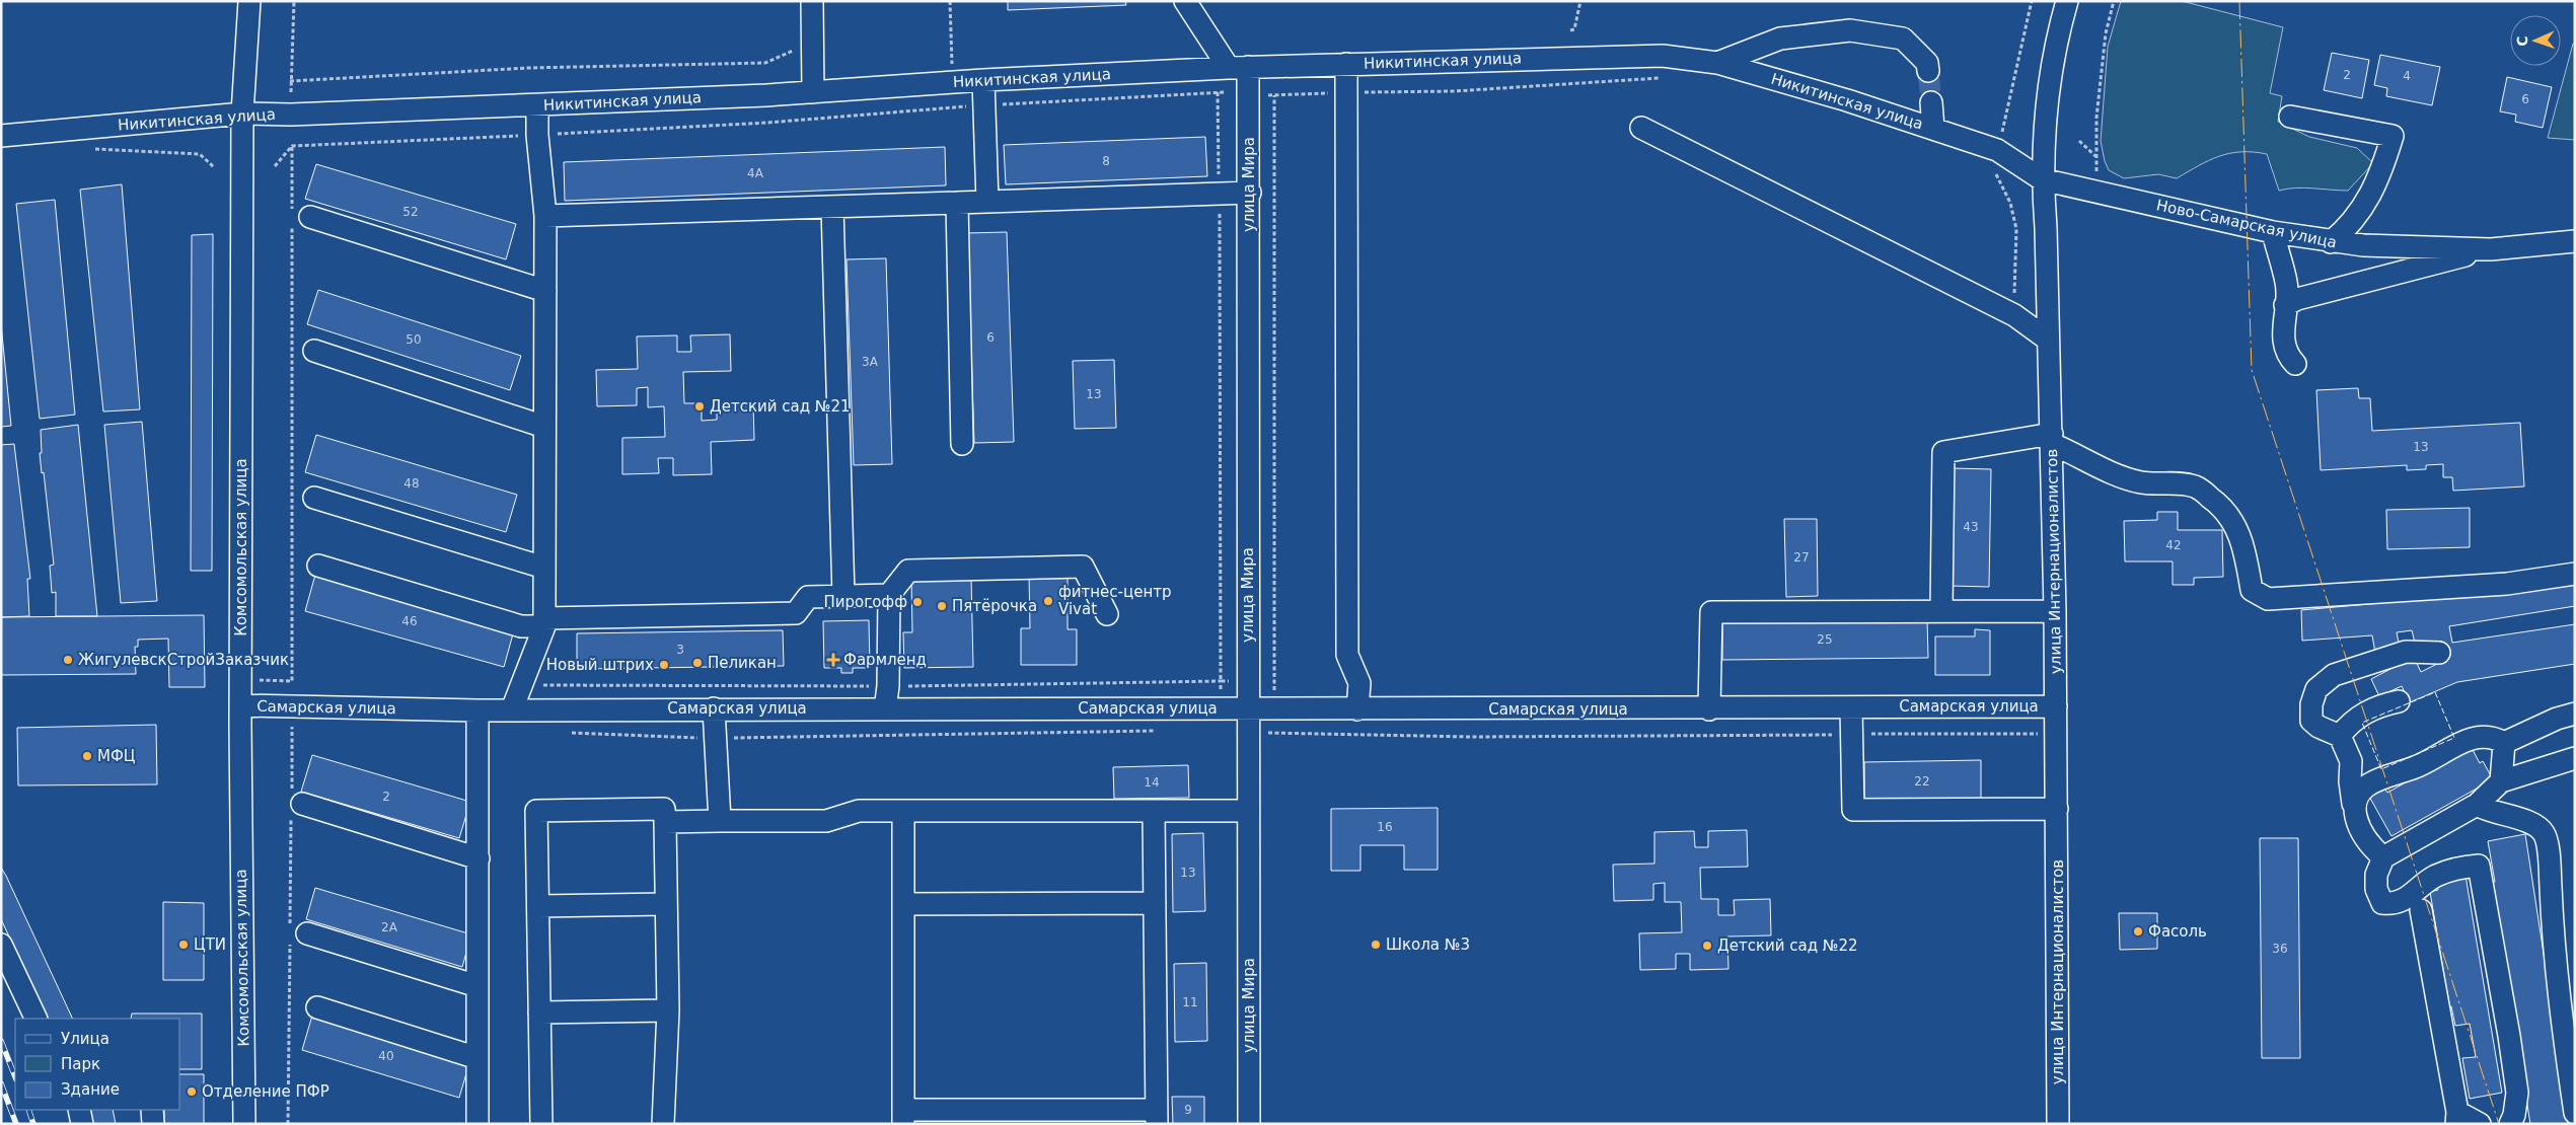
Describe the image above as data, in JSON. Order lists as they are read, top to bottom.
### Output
{
  "streets": {
    "street": [
      "Никитинская улица",
      "улица Мира",
      "Ново-Самарская улица",
      "Комсомольская улица",
      "улица Интернационалистов",
      "Самарская улица"
    ]
  },
  "crossings": [
    ["Никитинская улица", "улица Мира"],
    ["Никитинская улица", "Ново-Самарская улица"],
    ["Никитинская улица", "Комсомольская улица"],
    ["Никитинская улица", "улица Интернационалистов"],
    ["улица Мира", "Самарская улица"],
    ["Ново-Самарская улица", "улица Интернационалистов"],
    ["Комсомольская улица", "Самарская улица"],
    ["улица Интернационалистов", "Самарская улица"]
  ],
  "places": {
    "other": [
      "Детский сад №21",
      "фитнес-центр Vivat",
      "Пирогофф",
      "Пятёрочка",
      "ЖигулевскСтройЗаказчик",
      "Пеликан",
      "Новый штрих",
      "МФЦ",
      "Фасоль",
      "ЦТИ",
      "Школа №3",
      "Детский сад №22",
      "Отделение ПФР"
    ],
    "health": ["Фармленд"]
  },
  "house_numbers": [
    "2",
    "4",
    "6",
    "8",
    "4А",
    "52",
    "6",
    "50",
    "3А",
    "13",
    "13",
    "48",
    "43",
    "42",
    "27",
    "46",
    "25",
    "3",
    "22",
    "14",
    "2",
    "16",
    "13",
    "2А",
    "36",
    "11",
    "40",
    "9"
  ],
  "legend": ["Улица", "Парк", "Здание"],
  "north": "left"
}
